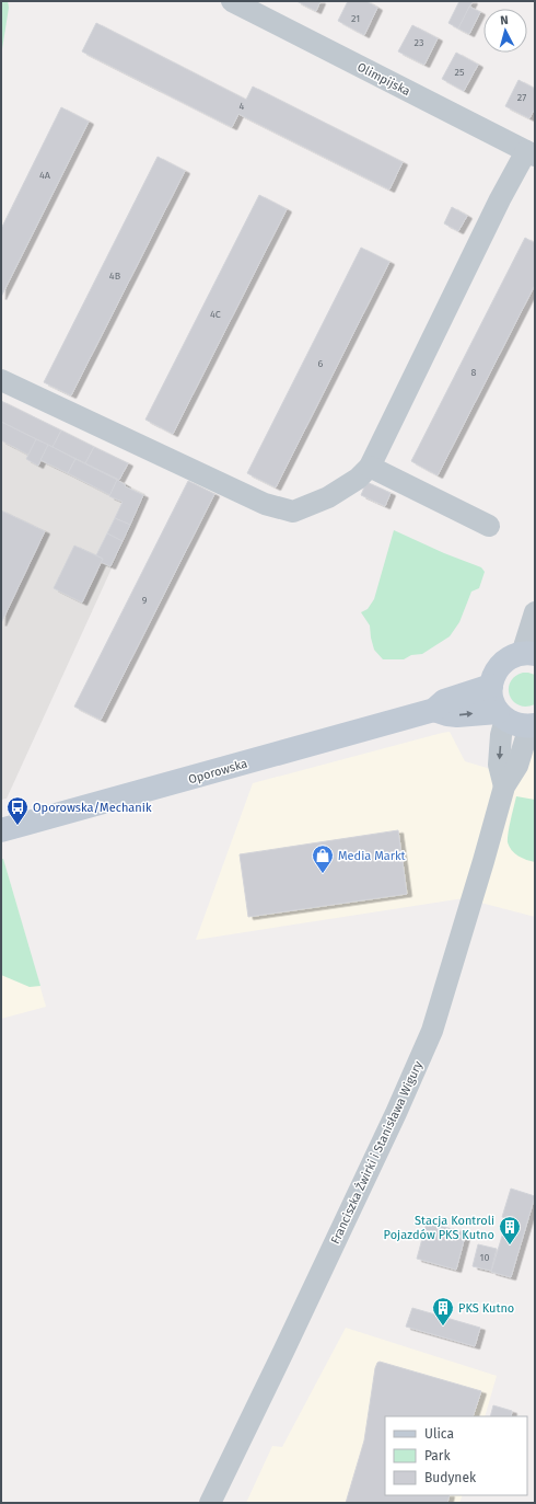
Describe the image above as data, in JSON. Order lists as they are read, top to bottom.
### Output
{
  "streets": {
    "street": ["Olimpijska", "Oporowska", "Franciszka Żwirki i Stanisława Wigury"]
  },
  "crossings": [
    ["Oporowska", "Franciszka Żwirki i Stanisława Wigury"]
  ],
  "places": {
    "bus stop": ["Oporowska/Mechanik"],
    "shop": ["Media Markt"],
    "building": ["Stacja Kontroli Pojazdów PKS Kutno", "PKS Kutno"]
  },
  "house_numbers": [
    "21",
    "23",
    "25",
    "27",
    "4",
    "4A",
    "4B",
    "4C",
    "6",
    "8",
    "9",
    "10"
  ],
  "legend": ["Ulica", "Park", "Budynek"],
  "north": "top"
}
